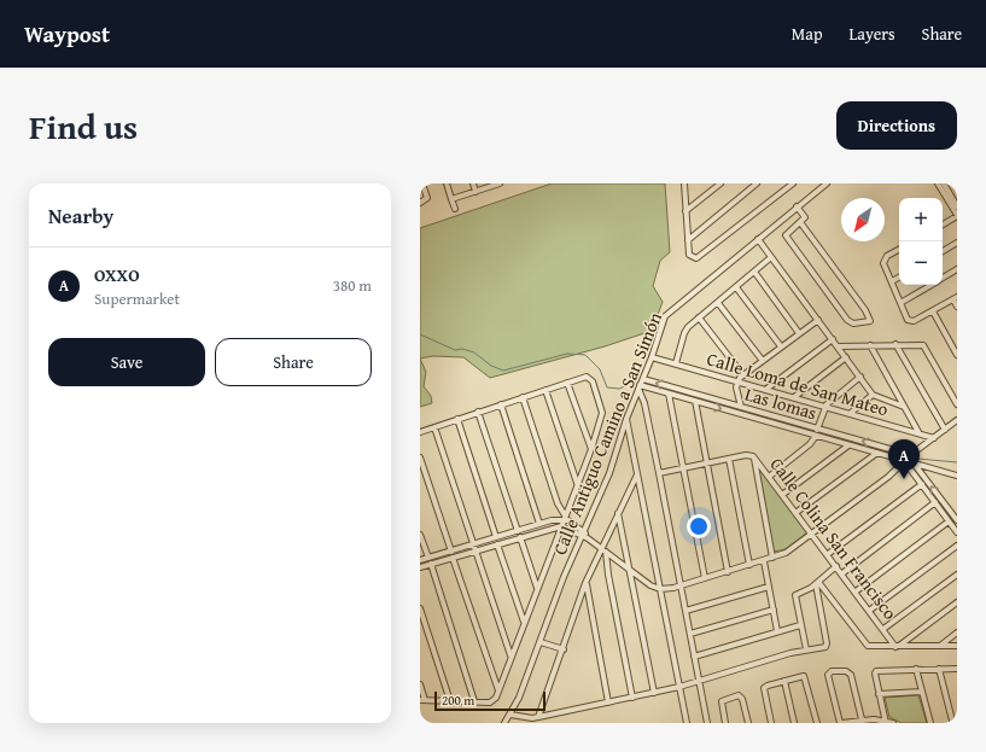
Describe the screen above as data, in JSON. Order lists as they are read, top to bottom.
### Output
{
  "streets": {
    "street": [
      "Calle Loma de San Mateo",
      "Las lomas",
      "Calle Antiguo Camino a San Simón",
      "Calle Colina San Francisco"
    ]
  },
  "crossings": [
    ["Calle Loma de San Mateo", "Calle Antiguo Camino a San Simón"],
    ["Las lomas", "Calle Antiguo Camino a San Simón"]
  ],
  "scale_bar": "200 m",
  "north": "bottom left",
  "page": {
    "header": "Waypost",
    "nav": ["Map", "Layers", "Share"],
    "title": "Find us",
    "buttons": [
      "Directions",
      ["Save", "Share"]
    ],
    "heading": "Nearby",
    "map_buttons": ["+", "−"],
    "list": [
      {
        "mark": "A",
        "name": "OXXO",
        "note": "Supermarket",
        "value": "380 m"
      }
    ],
    "pins": "A",
    "scale": "200 m"
  }
}
